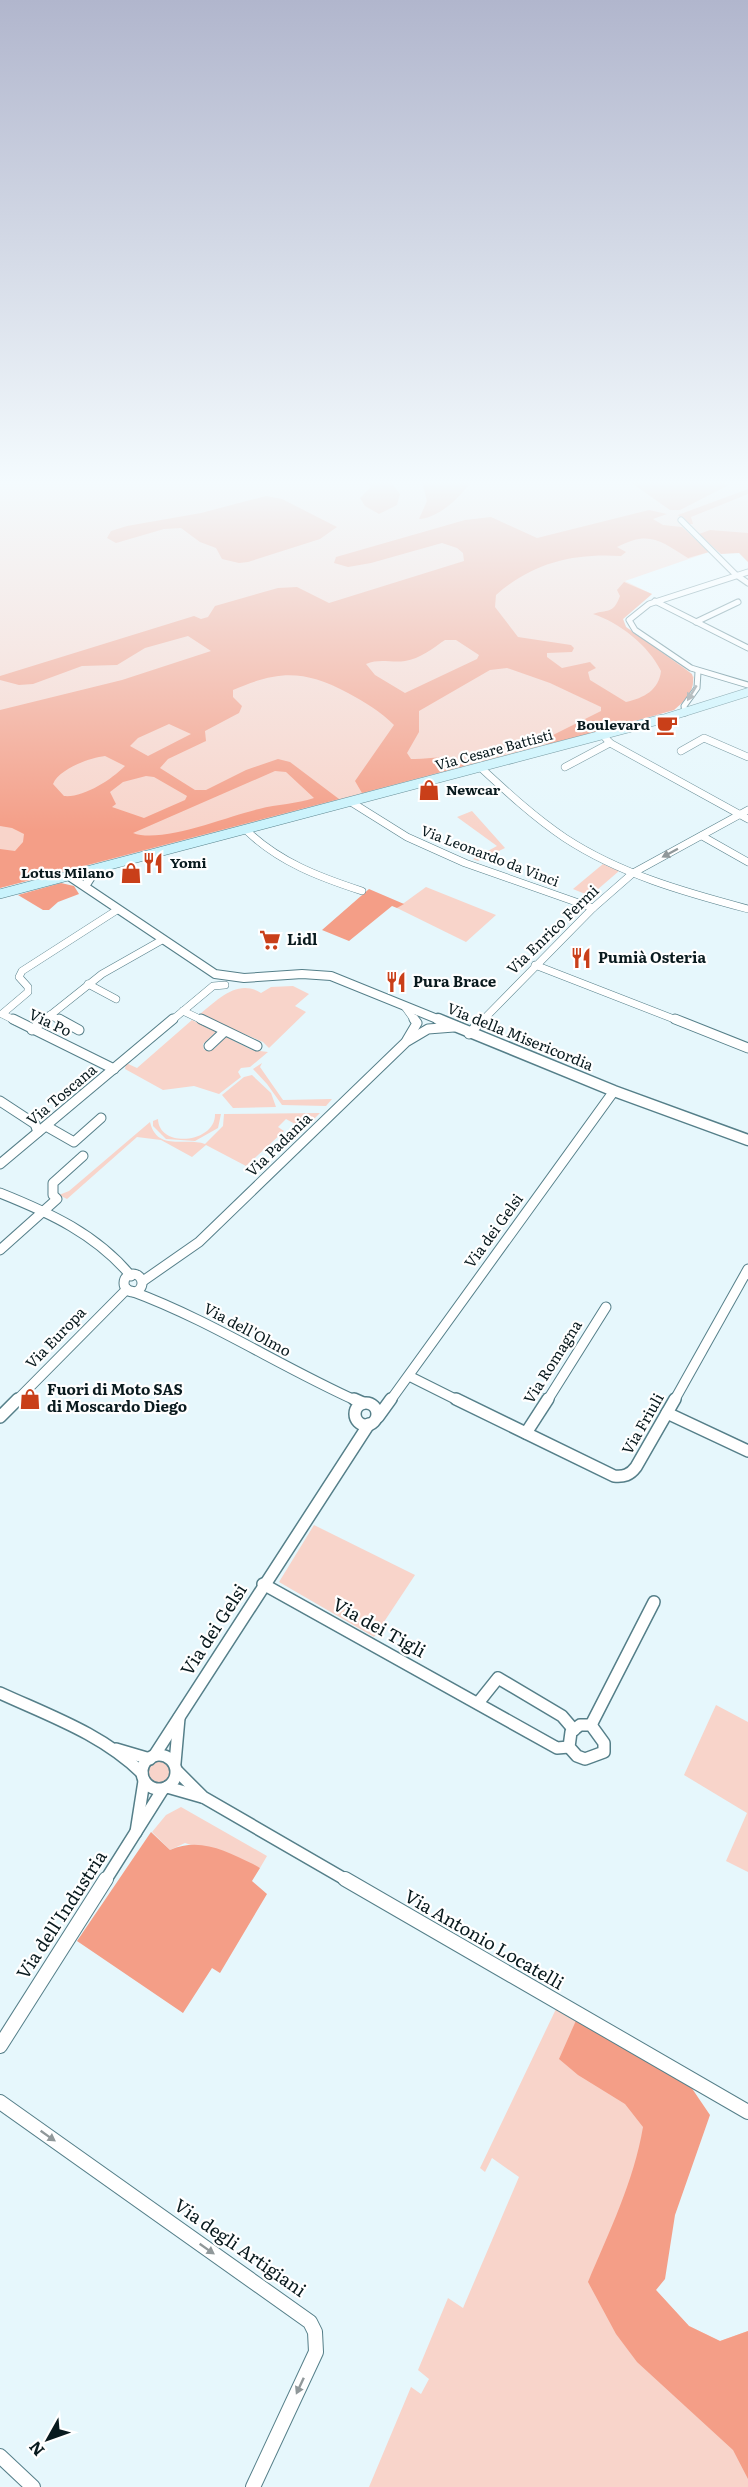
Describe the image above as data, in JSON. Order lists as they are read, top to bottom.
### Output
{
  "streets": {
    "main road": ["Via Cesare Battisti"],
    "street": [
      "Via Leonardo da Vinci",
      "Via Enrico Fermi",
      "Via Po",
      "Via della Misericordia",
      "Via Toscana",
      "Via Padania",
      "Via dei Gelsi",
      "Via dell'Olmo",
      "Via Europa",
      "Via Romagna",
      "Via Friuli",
      "Via dei Tigli",
      "Via dell'Industria",
      "Via Antonio Locatelli",
      "Via degli Artigiani"
    ]
  },
  "crossings": [
    ["Via Cesare Battisti", "Via Leonardo da Vinci"],
    ["Via Cesare Battisti", "Via della Misericordia"],
    ["Via Leonardo da Vinci", "Via Enrico Fermi"],
    ["Via Enrico Fermi", "Via della Misericordia"],
    ["Via Po", "Via della Misericordia"],
    ["Via Po", "Via Toscana"],
    ["Via della Misericordia", "Via Padania"],
    ["Via della Misericordia", "Via dei Gelsi"],
    ["Via Padania", "Via dell'Olmo"],
    ["Via Padania", "Via Europa"],
    ["Via dei Gelsi", "Via Friuli"],
    ["Via dei Gelsi", "Via dei Tigli"],
    ["Via dei Gelsi", "Via dell'Industria"],
    ["Via dei Gelsi", "Via Antonio Locatelli"],
    ["Via dell'Olmo", "Via Europa"],
    ["Via Romagna", "Via Friuli"],
    ["Via dell'Industria", "Via Antonio Locatelli"]
  ],
  "one_way": ["Via degli Artigiani"],
  "places": {
    "cafe": ["Boulevard"],
    "shop": ["Newcar", "Lotus Milano", "Fuori di Moto SAS di Moscardo Diego"],
    "restaurant": ["Yomi", "Pumià Osteria", "Pura Brace"],
    "supermarket": ["Lidl"]
  },
  "north": "bottom left"
}
